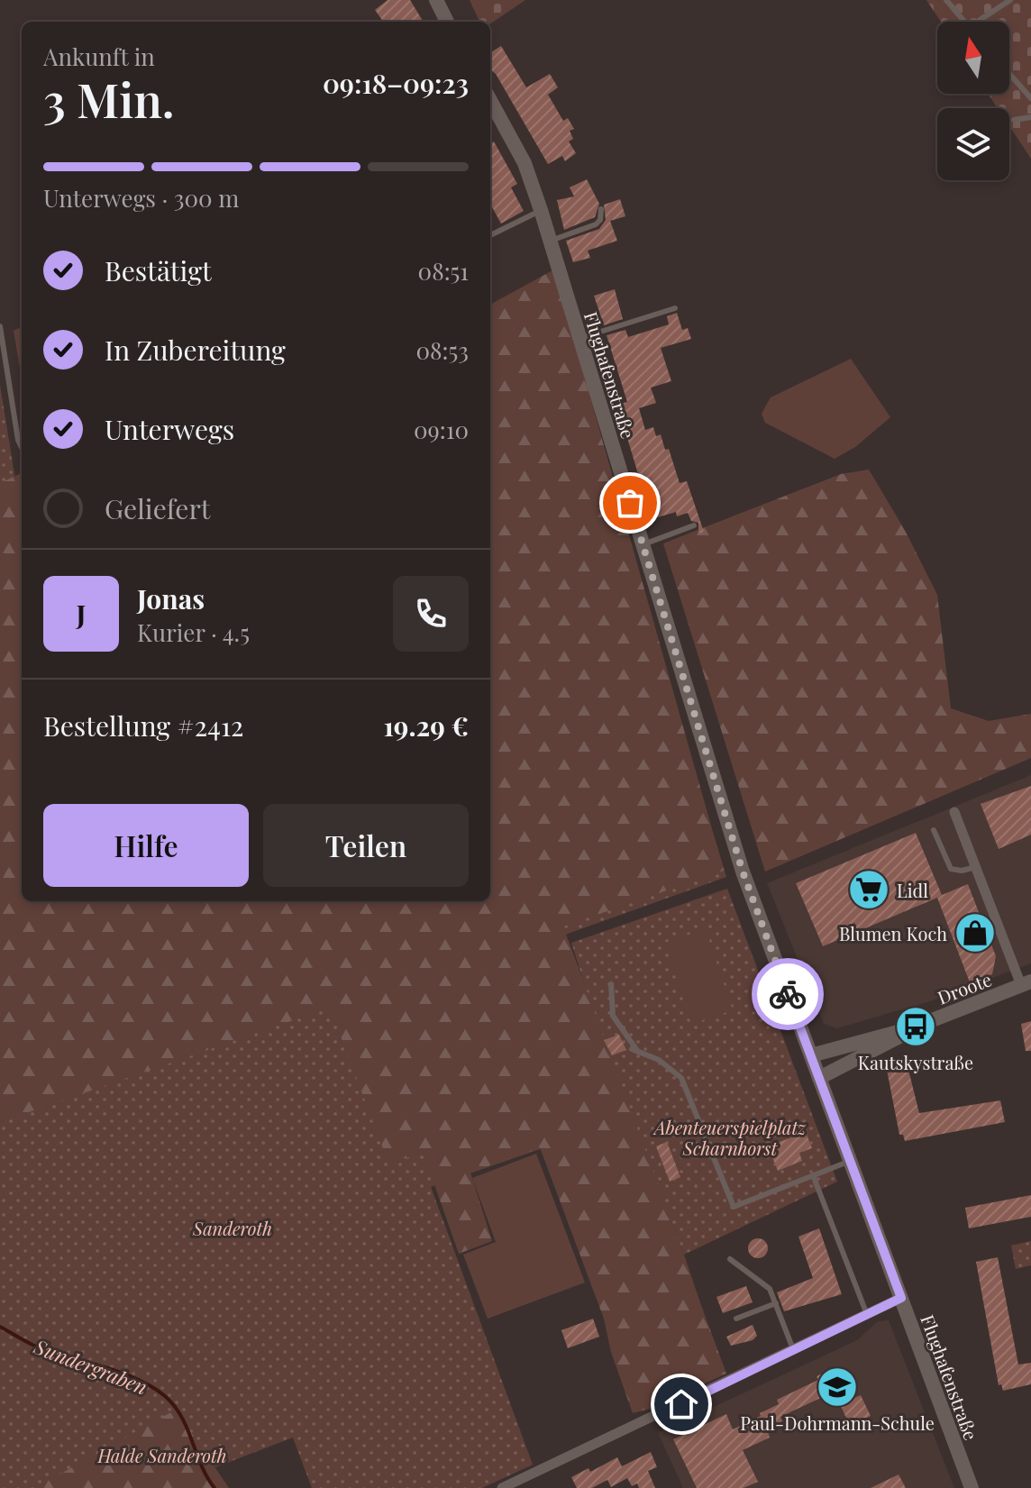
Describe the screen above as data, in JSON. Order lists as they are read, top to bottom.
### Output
{
  "streets": {
    "main road": ["Flughafenstraße", "Droote"]
  },
  "crossings": [
    ["Flughafenstraße", "Droote"]
  ],
  "water": ["Sundergraben"],
  "parks": ["Abenteuerspielplatz Scharnhorst", "Sanderoth", "Halde Sanderoth"],
  "places": {
    "supermarket": ["Lidl"],
    "shop": ["Blumen Koch"],
    "bus stop": ["Kautskystraße"],
    "school or university": ["Paul-Dohrmann-Schule"]
  },
  "north": "top",
  "page": {
    "heading": ["3 Min.", "Ankunft in", "09:18–09:23"],
    "panel": [
      "Jonas",
      "Kurier · 4.5",
      "Bestellung #2412",
      "19.29 €"
    ],
    "bar": "Unterwegs · 300 m",
    "list": [
      ["Bestätigt", "08:51"],
      ["In Zubereitung", "08:53"],
      ["Unterwegs", "09:10"],
      "Geliefert"
    ],
    "round": "J",
    "buttons": ["Hilfe", "Teilen"]
  }
}
